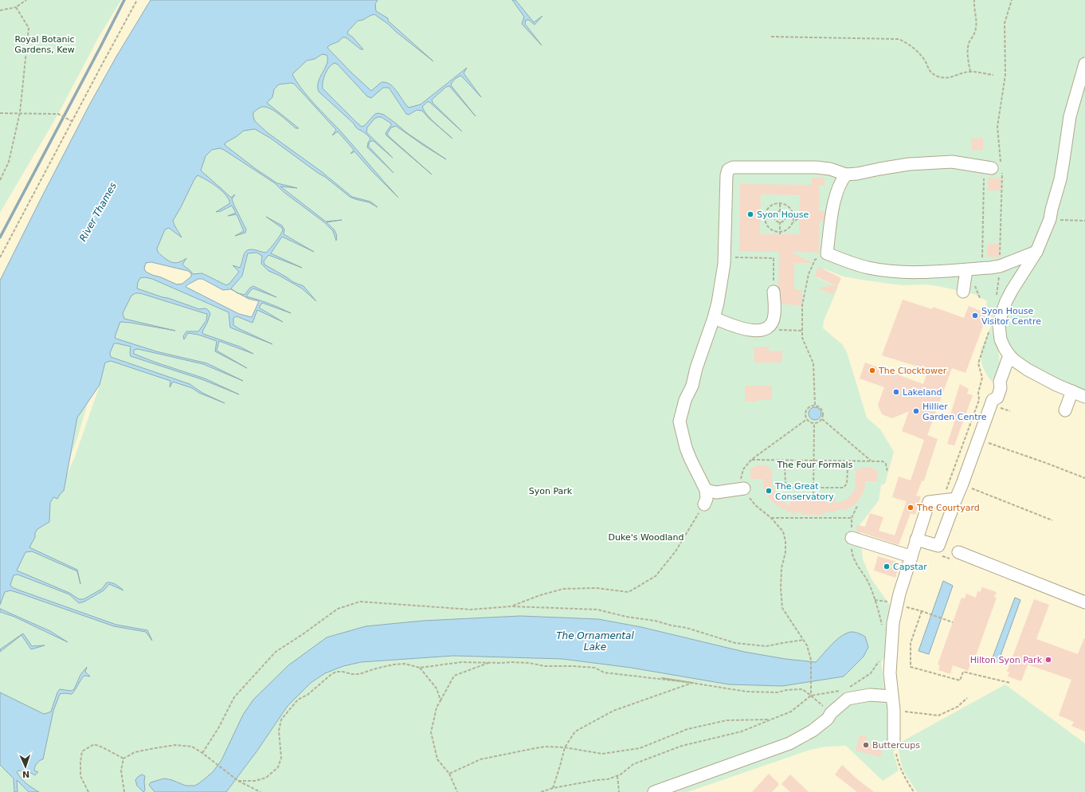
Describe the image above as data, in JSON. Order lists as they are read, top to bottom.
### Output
{
  "water": ["River Thames", "The Ornamental Lake"],
  "parks": [
    "Royal Botanic Gardens, Kew",
    "The Four Formals",
    "Syon Park",
    "Duke's Woodland"
  ],
  "places": [
    "Syon House",
    "Syon House Visitor Centre",
    "The Clocktower",
    "Lakeland",
    "Hillier Garden Centre",
    "The Great Conservatory",
    "The Courtyard",
    "Capstar",
    "Hilton Syon Park",
    "Buttercups"
  ],
  "north": "bottom"
}
